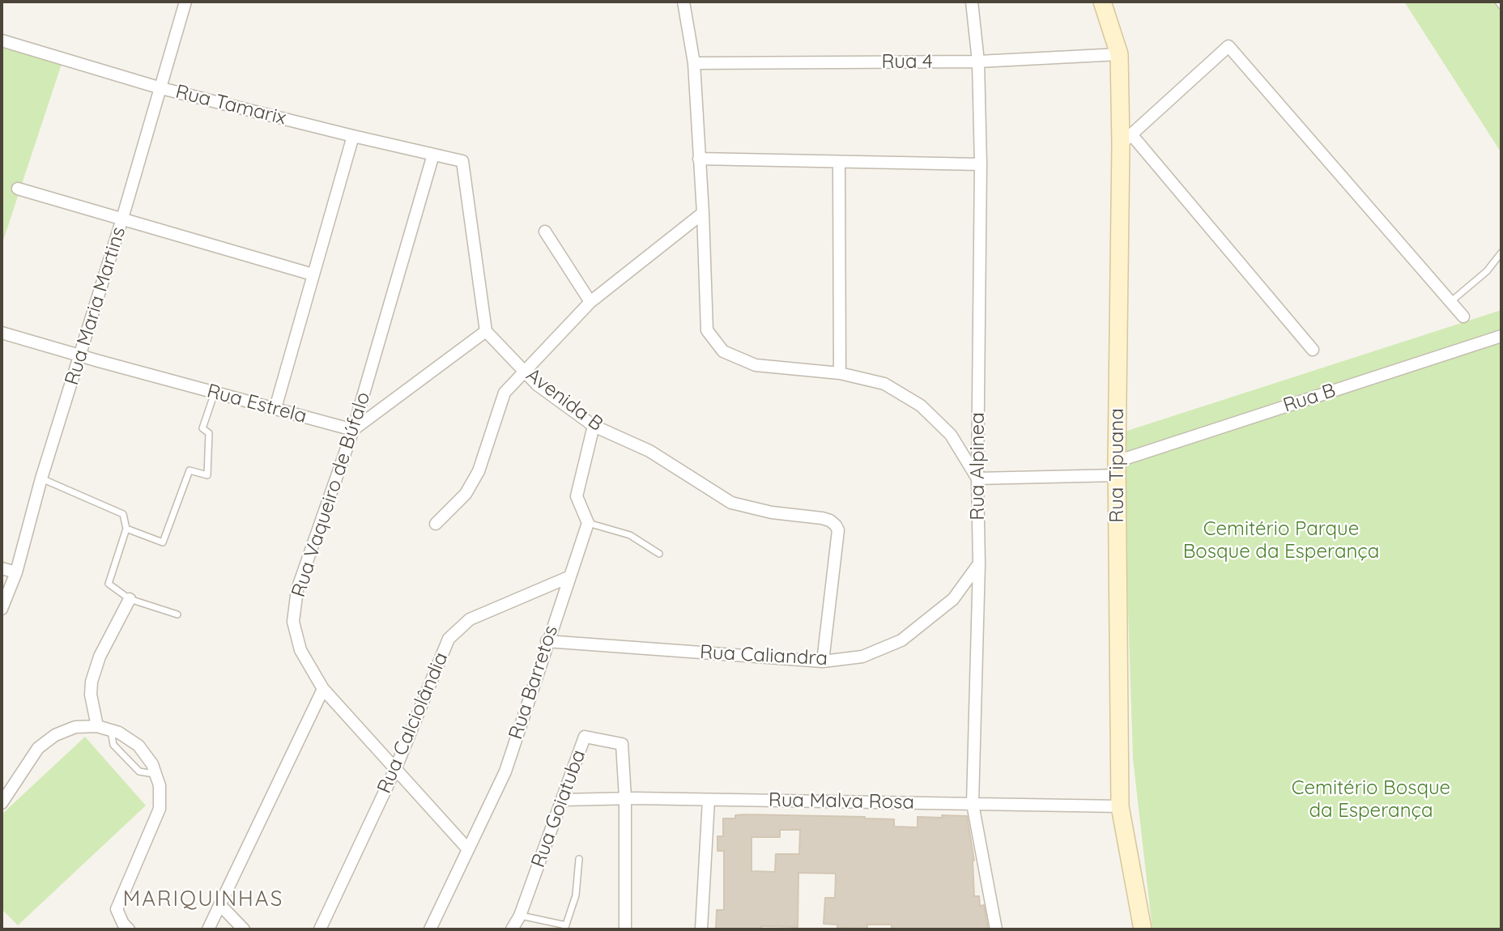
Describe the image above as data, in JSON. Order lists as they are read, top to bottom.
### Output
{
  "streets": {
    "street": [
      "Rua 4",
      "Rua Tamarix",
      "Rua Maria Martins",
      "Rua B",
      "Avenida B",
      "Rua Estrela",
      "Rua Tipuana",
      "Rua Alpinea",
      "Rua Vaqueiro de Búfalo",
      "Rua Caliandra",
      "Rua Barretos",
      "Rua Calciolândia",
      "Rua Malva Rosa",
      "Rua Goiatuba"
    ]
  },
  "crossings": [
    ["Rua 4", "Rua Tipuana"],
    ["Rua 4", "Rua Alpinea"],
    ["Rua Tamarix", "Rua Maria Martins"],
    ["Rua Tamarix", "Avenida B"],
    ["Rua Tamarix", "Rua Vaqueiro de Búfalo"],
    ["Rua Maria Martins", "Rua Estrela"],
    ["Rua B", "Rua Tipuana"],
    ["Rua B", "Rua Alpinea"],
    ["Avenida B", "Rua Caliandra"],
    ["Rua Estrela", "Rua Vaqueiro de Búfalo"],
    ["Rua Tipuana", "Rua Malva Rosa"],
    ["Rua Alpinea", "Rua Caliandra"],
    ["Rua Alpinea", "Rua Malva Rosa"],
    ["Rua Vaqueiro de Búfalo", "Rua Barretos"],
    ["Rua Vaqueiro de Búfalo", "Rua Calciolândia"],
    ["Rua Caliandra", "Rua Barretos"],
    ["Rua Barretos", "Rua Calciolândia"],
    ["Rua Malva Rosa", "Rua Goiatuba"]
  ],
  "districts": ["MARIQUINHAS"],
  "parks": ["Cemitério Parque Bosque da Esperança", "Cemitério Bosque da Esperança"]
}
